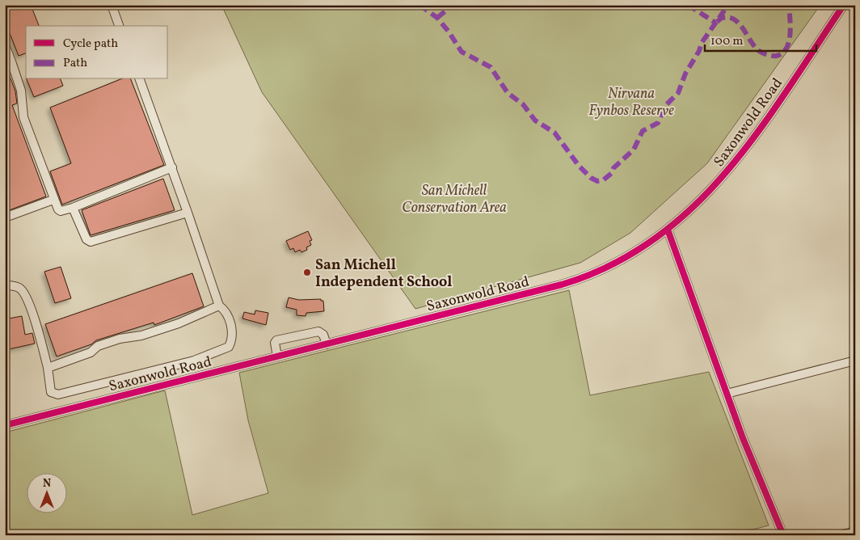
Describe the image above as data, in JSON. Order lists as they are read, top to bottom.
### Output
{
  "streets": {
    "street": ["Saxonwold Road"]
  },
  "parks": ["Nirvana Fynbos Reserve", "San Michell Conservation Area"],
  "places": ["San Michell Independent School"],
  "legend": ["Cycle path", "Path"],
  "scale_bar": "100 m",
  "north": "top"
}
